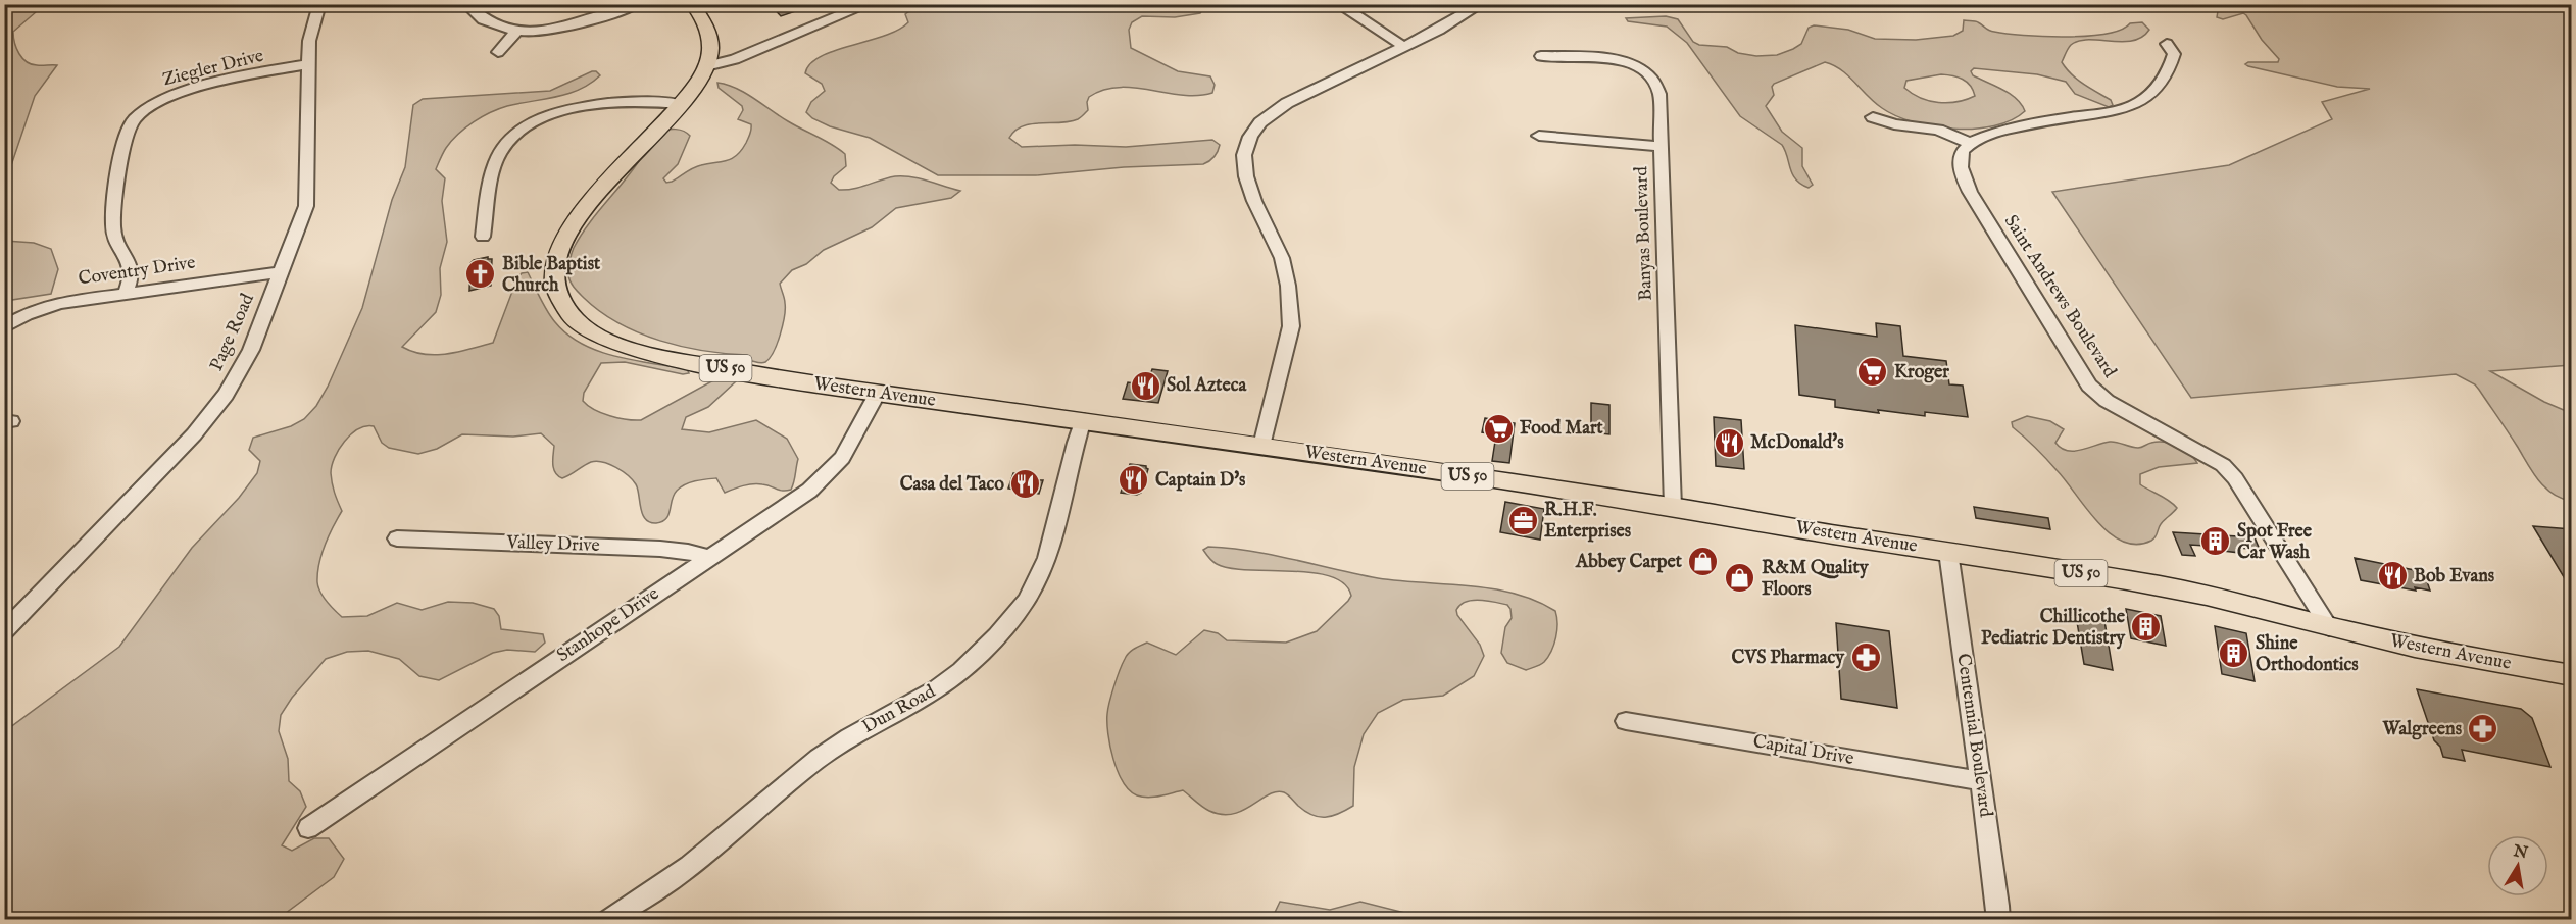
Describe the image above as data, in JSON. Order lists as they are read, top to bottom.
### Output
{
  "streets": {
    "main road": ["US 50", "Western Avenue"],
    "street": [
      "Ziegler Drive",
      "Banyas Boulevard",
      "Coventry Drive",
      "Saint Andrews Boulevard",
      "Page Road",
      "Valley Drive",
      "Stanhope Drive",
      "Dun Road",
      "Centennial Boulevard",
      "Capital Drive"
    ]
  },
  "crossings": [
    ["Ziegler Drive", "Coventry Drive"],
    ["Ziegler Drive", "Page Road"],
    ["Banyas Boulevard", "Western Avenue"],
    ["Coventry Drive", "Page Road"],
    ["Saint Andrews Boulevard", "Western Avenue"],
    ["Western Avenue", "Stanhope Drive"],
    ["Western Avenue", "Dun Road"],
    ["Western Avenue", "Centennial Boulevard"],
    ["Valley Drive", "Stanhope Drive"],
    ["Centennial Boulevard", "Capital Drive"]
  ],
  "places": {
    "church": ["Bible Baptist Church"],
    "supermarket": ["Kroger", "Food Mart"],
    "restaurant": [
      "Sol Azteca",
      "McDonald's",
      "Captain D's",
      "Casa del Taco",
      "Bob Evans"
    ],
    "office": ["R.H.F. Enterprises"],
    "building": ["Spot Free Car Wash", "Chillicothe Pediatric Dentistry", "Shine Orthodontics"],
    "shop": ["Abbey Carpet", "R&M Quality Floors"],
    "pharmacy": ["CVS Pharmacy", "Walgreens"]
  },
  "north": "top"
}
